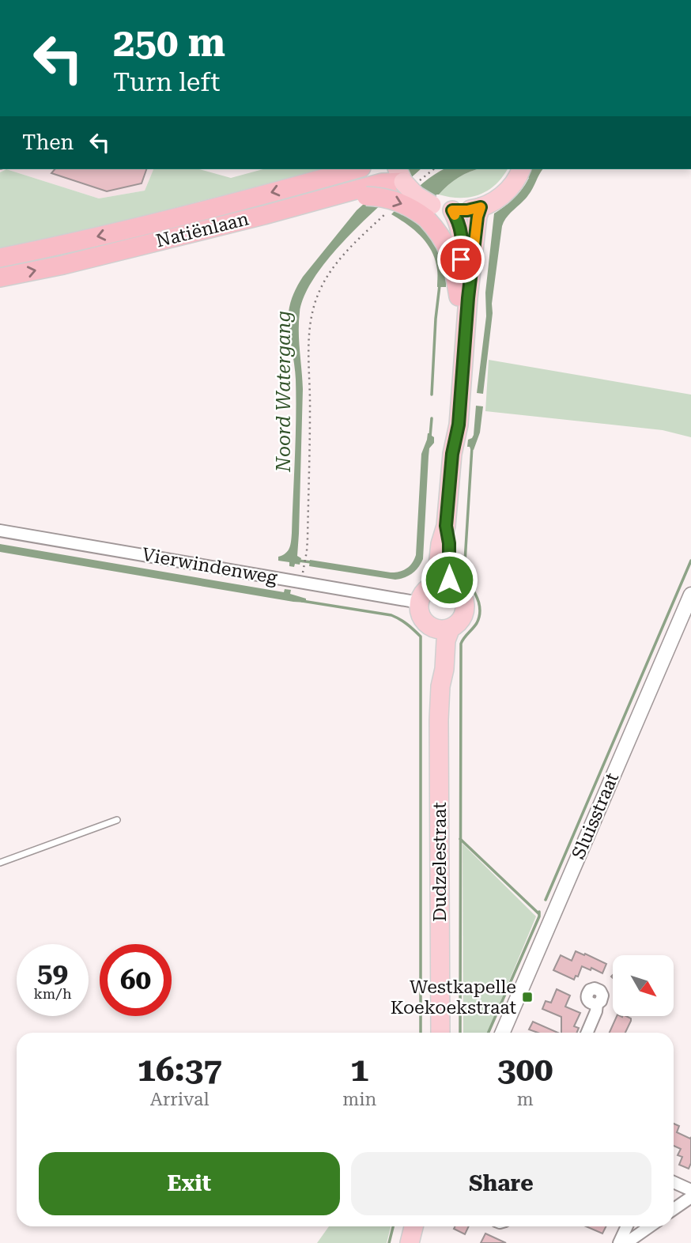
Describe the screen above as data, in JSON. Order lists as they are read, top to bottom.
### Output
{
  "streets": {
    "highway": ["Natiënlaan"],
    "main road": ["Dudzelestraat"],
    "street": ["Vierwindenweg", "Sluisstraat"]
  },
  "crossings": [
    ["Vierwindenweg", "Dudzelestraat"]
  ],
  "water": ["Noord Watergang"],
  "places": {
    "transit": ["Westkapelle Koekoekstraat"]
  },
  "north": "bottom right",
  "page": {
    "turn": ["250 m", "Turn left"],
    "then": "Then",
    "speed": "59 km/h",
    "limit": "60",
    "eta": [
      "16:37",
      "Arrival",
      "1",
      "min",
      "300",
      "m"
    ],
    "buttons": ["Exit", "Share"]
  }
}
